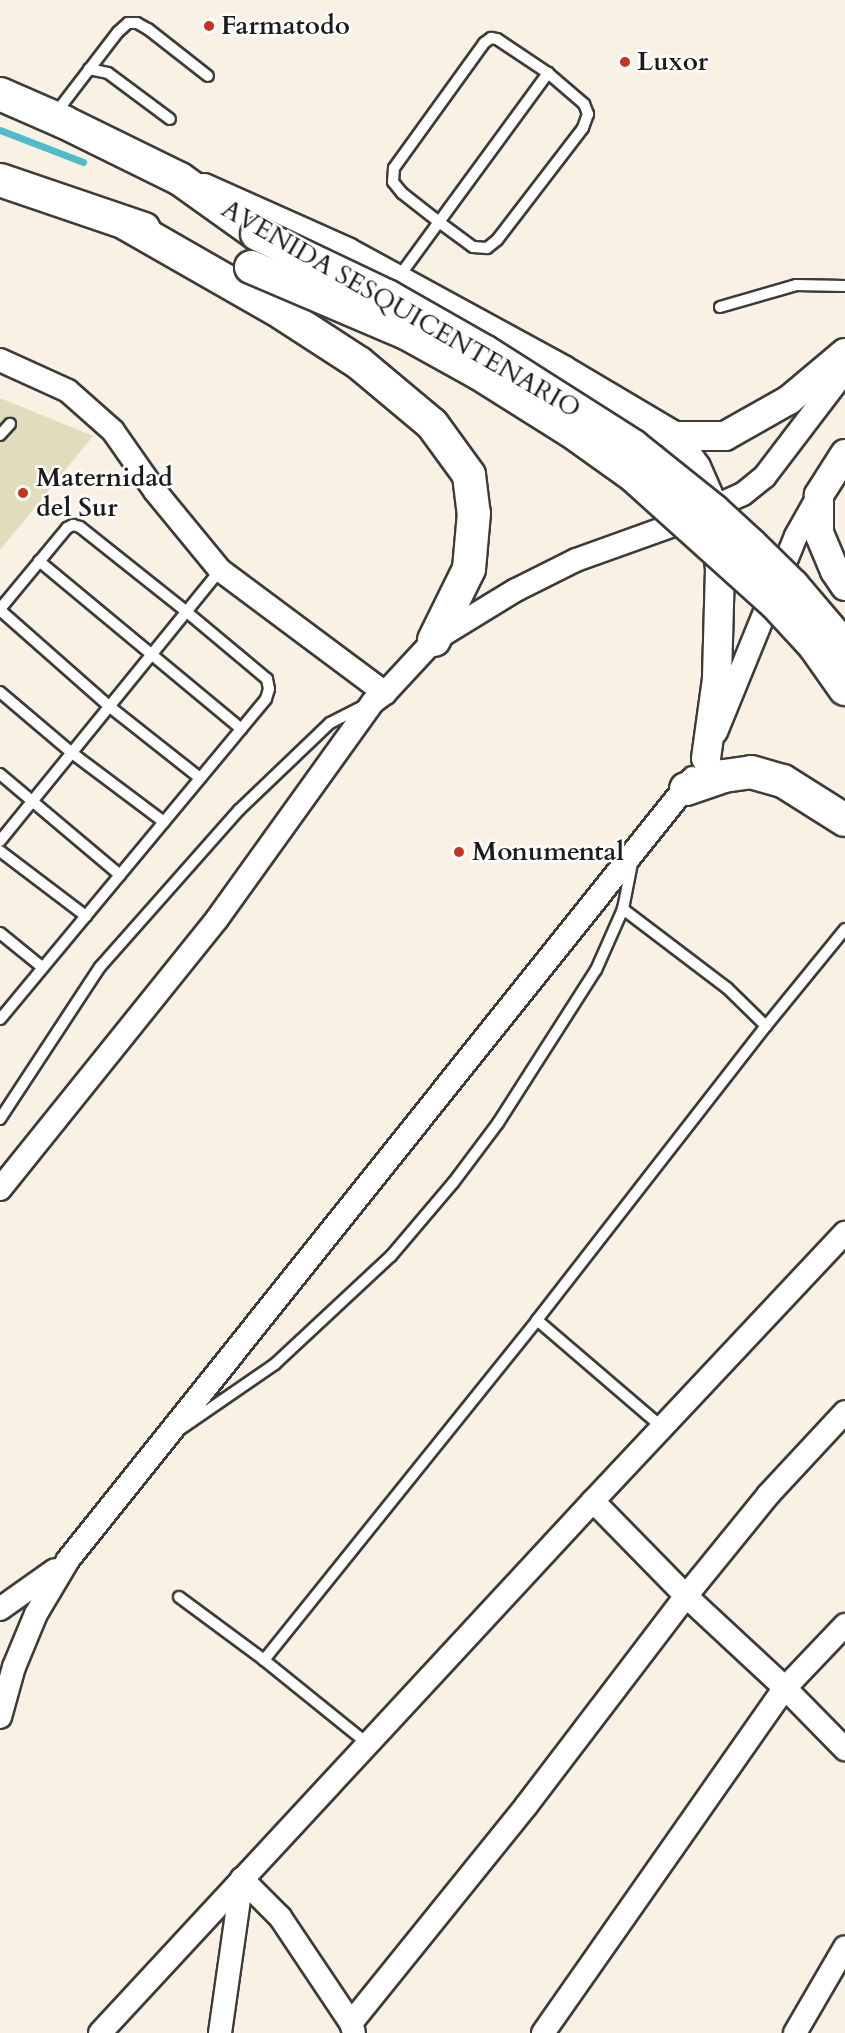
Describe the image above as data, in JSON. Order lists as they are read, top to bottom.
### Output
{
  "streets": {
    "main road": ["AVENIDA SESQUICENTENARIO"]
  },
  "places": [
    "Farmatodo",
    "Luxor",
    "Maternidad del Sur",
    "Monumental"
  ]
}
